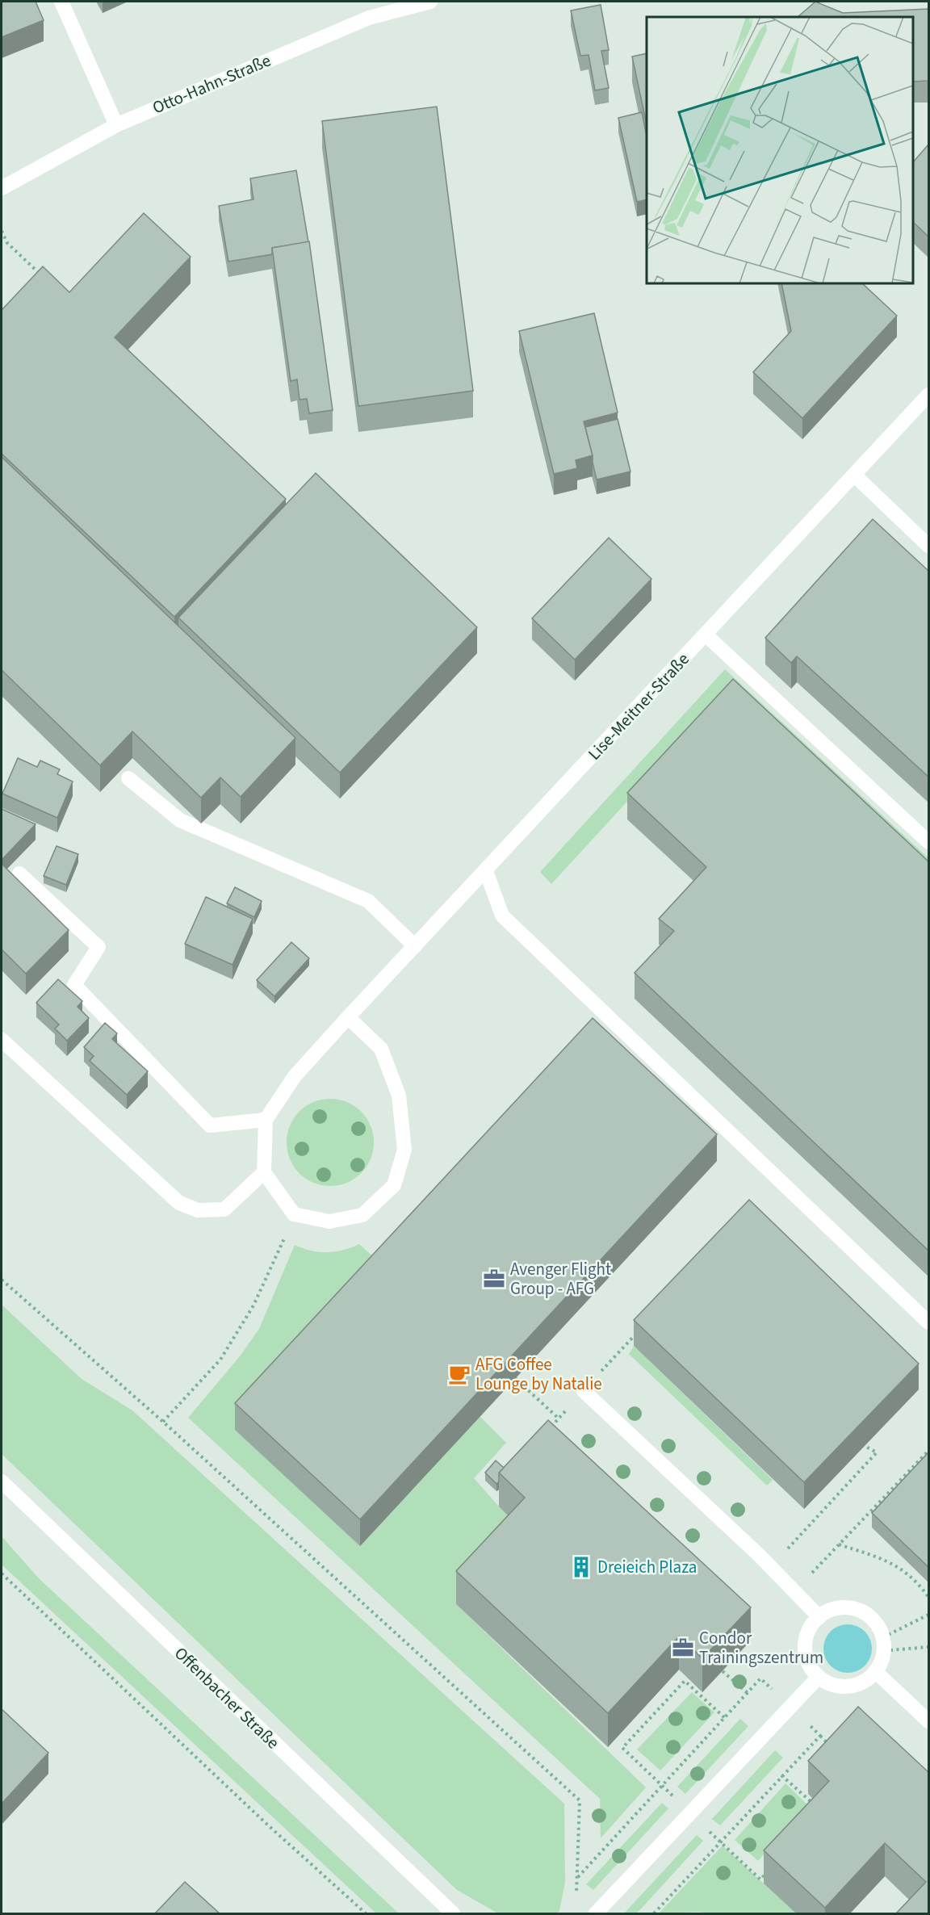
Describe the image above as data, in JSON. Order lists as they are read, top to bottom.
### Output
{
  "streets": {
    "street": ["Otto-Hahn-Straße", "Lise-Meitner-Straße", "Offenbacher Straße"]
  },
  "places": {
    "office": ["Avenger Flight Group - AFG", "Condor Trainingszentrum"],
    "cafe": ["AFG Coffee Lounge by Natalie"],
    "building": ["Dreieich Plaza"]
  }
}
